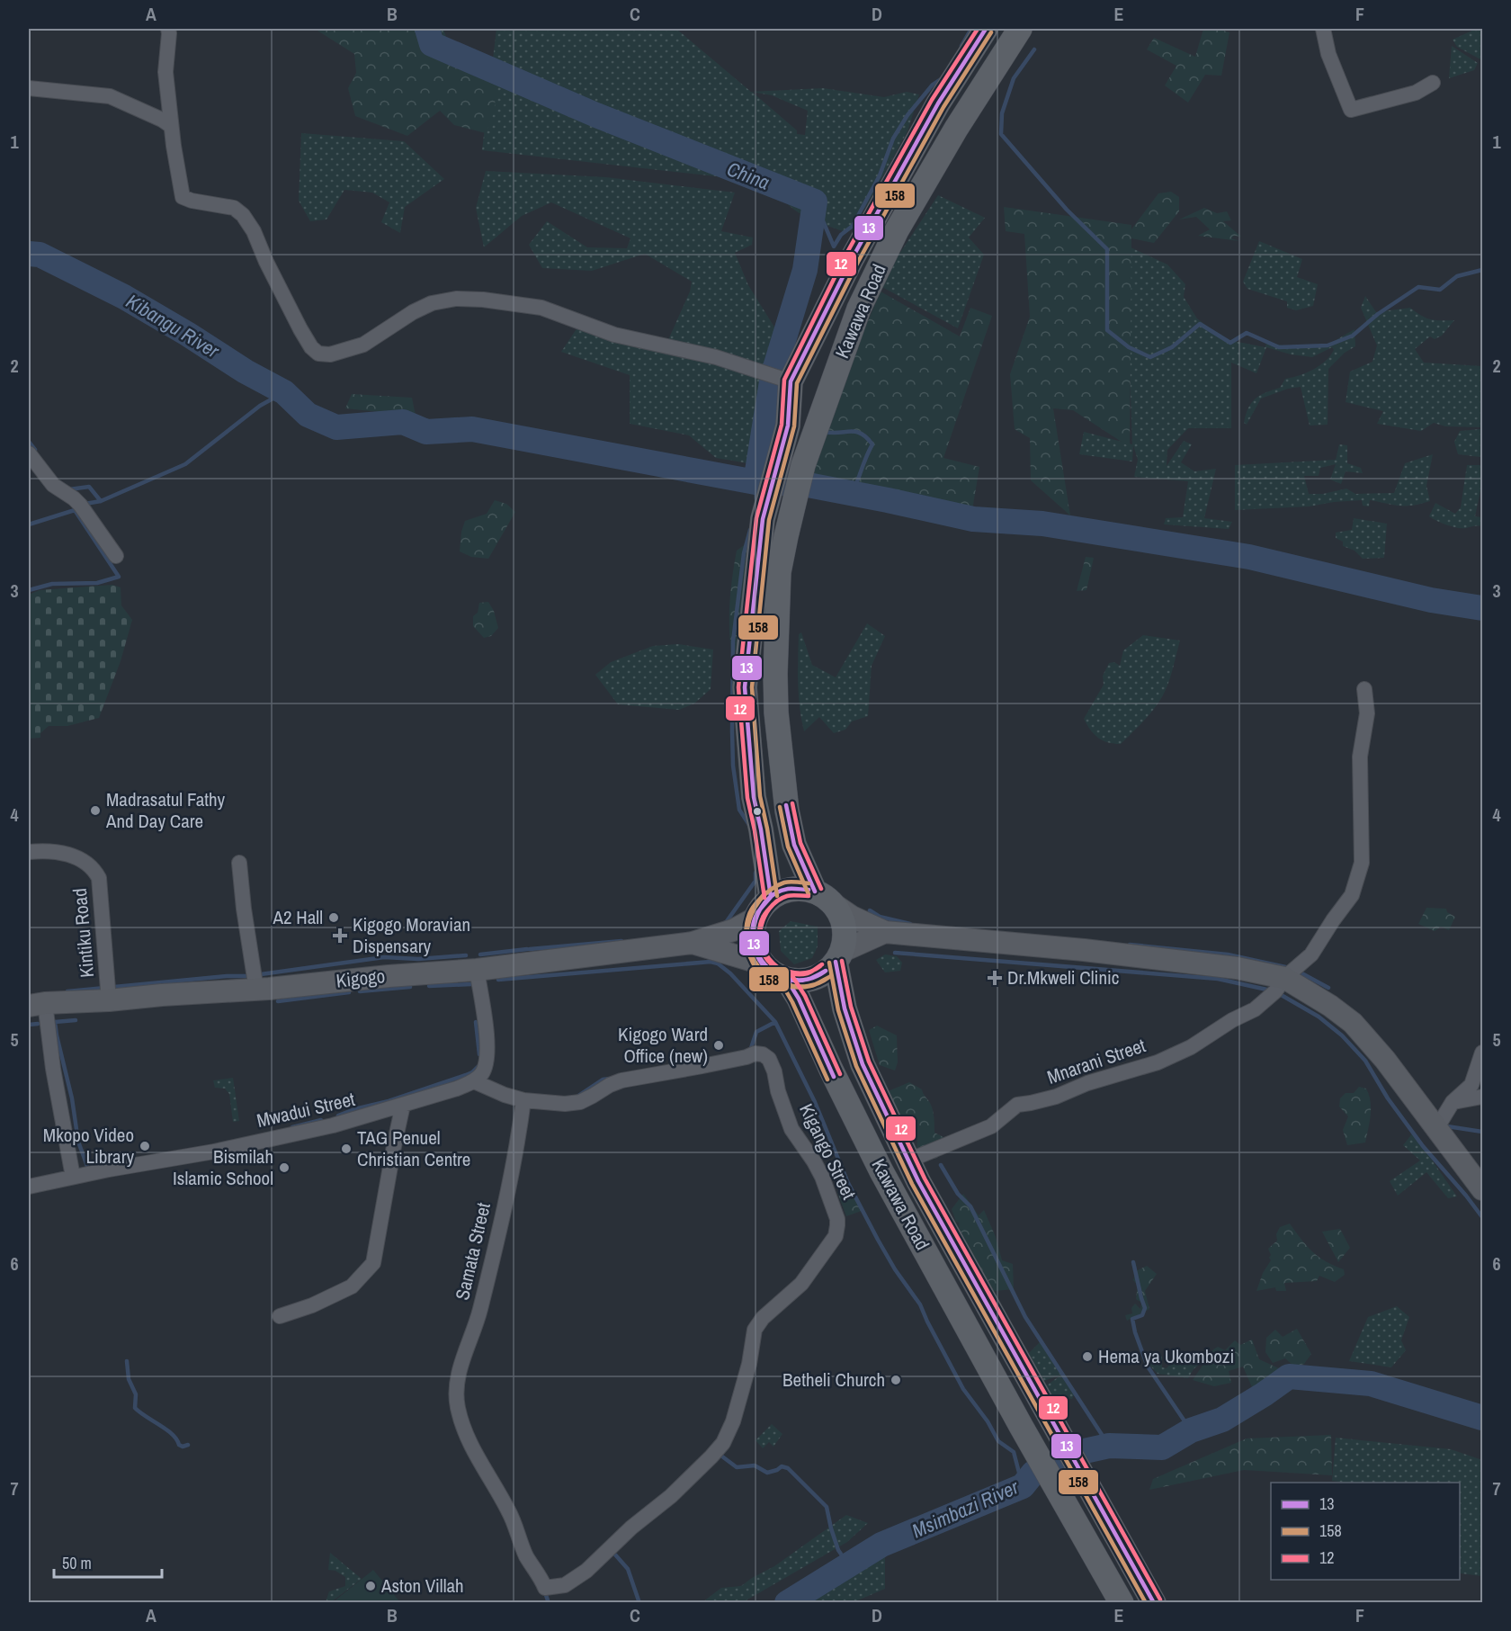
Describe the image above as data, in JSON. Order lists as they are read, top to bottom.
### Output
{
  "streets": {
    "main road": ["Kawawa Road"],
    "street": [
      "Kintiku Road",
      "Kigogo",
      "Mnarani Street",
      "Mwadui Street",
      "Kigango Street",
      "Samata Street"
    ]
  },
  "crossings": [
    ["Kawawa Road", "Mnarani Street"],
    ["Kintiku Road", "Kigogo"],
    ["Mwadui Street", "Kigango Street"],
    ["Kigango Street", "Samata Street"]
  ],
  "water": ["China", "Kibangu River", "Msimbazi River"],
  "places": {
    "other": [
      "Madrasatul Fathy And Day Care",
      "A2 Hall",
      "Kigogo Ward Office (new)",
      "Mkopo Video Library",
      "TAG Penuel Christian Centre",
      "Bismilah Islamic School",
      "Hema ya Ukombozi",
      "Betheli Church",
      "Aston Villah"
    ],
    "health": ["Kigogo Moravian Dispensary", "Dr.Mkweli Clinic"]
  },
  "lines": ["transit line 13", "transit line 12", "transit line 158"],
  "legend": ["13", "158", "12"],
  "scale_bar": "50 m",
  "grid": {
    "columns": [
      "A",
      "B",
      "C",
      "D",
      "E",
      "F"
    ],
    "rows": [
      "1",
      "2",
      "3",
      "4",
      "5",
      "6",
      "7"
    ]
  }
}
